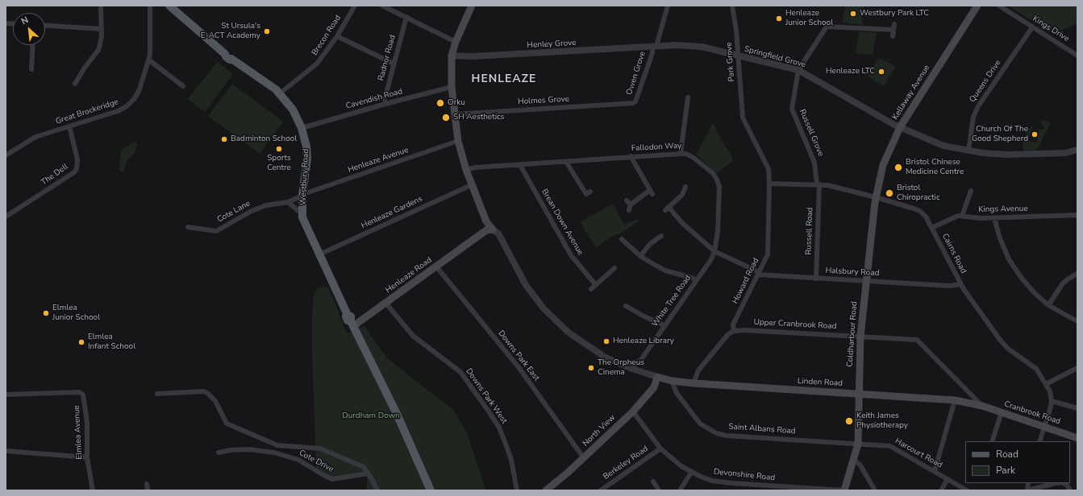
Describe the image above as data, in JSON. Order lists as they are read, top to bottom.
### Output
{
  "streets": {
    "main road": [
      "Kellaway Avenue",
      "Westbury Road",
      "Henleaze Road",
      "Coldharbour Road",
      "Linden Road",
      "Cranbrook Road",
      "North View"
    ],
    "street": [
      "Kings Drive",
      "Brecon Road",
      "Henley Grove",
      "Springfield Grove",
      "Radnor Road",
      "Park Grove",
      "Owen Grove",
      "Queens Drive",
      "Cavendish Road",
      "Holmes Grove",
      "Great Brockeridge",
      "Russell Grove",
      "Fallodon Way",
      "Henleaze Avenue",
      "The Dell",
      "Kings Avenue",
      "Cote Lane",
      "Henleaze Gardens",
      "Brean Down Avenue",
      "Russell Road",
      "Cairns Road",
      "Halsbury Road",
      "Howard Road",
      "White Tree Road",
      "Upper Cranbrook Road",
      "Downs Park East",
      "Downs Park West",
      "Saint Albans Road",
      "Elmlea Avenue",
      "Harcourt Road",
      "Cote Drive",
      "Berkeley Road",
      "Devonshire Road"
    ]
  },
  "crossings": [
    ["Kings Drive", "Queens Drive"],
    ["Brecon Road", "Westbury Road"],
    ["Henley Grove", "Springfield Grove"],
    ["Henley Grove", "Owen Grove"],
    ["Springfield Grove", "Park Grove"],
    ["Springfield Grove", "Owen Grove"],
    ["Springfield Grove", "Queens Drive"],
    ["Springfield Grove", "Kellaway Avenue"],
    ["Springfield Grove", "Russell Grove"],
    ["Radnor Road", "Cavendish Road"],
    ["Park Grove", "Howard Road"],
    ["Owen Grove", "Holmes Grove"],
    ["Kellaway Avenue", "Cairns Road"],
    ["Kellaway Avenue", "Coldharbour Road"],
    ["Cavendish Road", "Westbury Road"],
    ["Great Brockeridge", "The Dell"],
    ["Russell Grove", "Russell Road"],
    ["Russell Grove", "Cairns Road"],
    ["Fallodon Way", "Brean Down Avenue"],
    ["Fallodon Way", "White Tree Road"],
    ["Henleaze Avenue", "Westbury Road"],
    ["Henleaze Avenue", "Cote Lane"],
    ["Westbury Road", "Cote Lane"],
    ["Westbury Road", "Henleaze Gardens"],
    ["Westbury Road", "Henleaze Road"],
    ["Kings Avenue", "Cairns Road"],
    ["Russell Road", "Cairns Road"],
    ["Russell Road", "Halsbury Road"],
    ["Cairns Road", "Halsbury Road"],
    ["Cairns Road", "Howard Road"],
    ["Cairns Road", "Coldharbour Road"],
    ["Halsbury Road", "Howard Road"],
    ["Halsbury Road", "Coldharbour Road"],
    ["Henleaze Road", "Downs Park East"],
    ["Henleaze Road", "Downs Park West"],
    ["Howard Road", "Upper Cranbrook Road"],
    ["Upper Cranbrook Road", "Coldharbour Road"],
    ["Upper Cranbrook Road", "Linden Road"],
    ["Upper Cranbrook Road", "Cranbrook Road"],
    ["Coldharbour Road", "Linden Road"],
    ["Coldharbour Road", "Saint Albans Road"],
    ["Coldharbour Road", "Harcourt Road"],
    ["Coldharbour Road", "Devonshire Road"],
    ["Downs Park East", "North View"],
    ["Linden Road", "Cranbrook Road"],
    ["Linden Road", "Saint Albans Road"],
    ["Linden Road", "North View"],
    ["Saint Albans Road", "Harcourt Road"],
    ["North View", "Devonshire Road"],
    ["Berkeley Road", "Devonshire Road"]
  ],
  "districts": ["HENLEAZE"],
  "parks": ["Durdham Down"],
  "places": [
    "Westbury Park LTC",
    "Henleaze Junior School",
    "St Ursula's E-ACT Academy",
    "Henleaze LTC",
    "Orku",
    "SH Aesthetics",
    "Church Of The Good Shepherd",
    "Badminton School",
    "Sports Centre",
    "Bristol Chinese Medicine Centre",
    "Bristol Chiropractic",
    "Elmlea Junior School",
    "Henleaze Library",
    "Elmlea Infant School",
    "The Orpheus Cinema",
    "Keith James Physiotherapy"
  ],
  "legend": ["Road", "Park"],
  "north": "top left"
}
